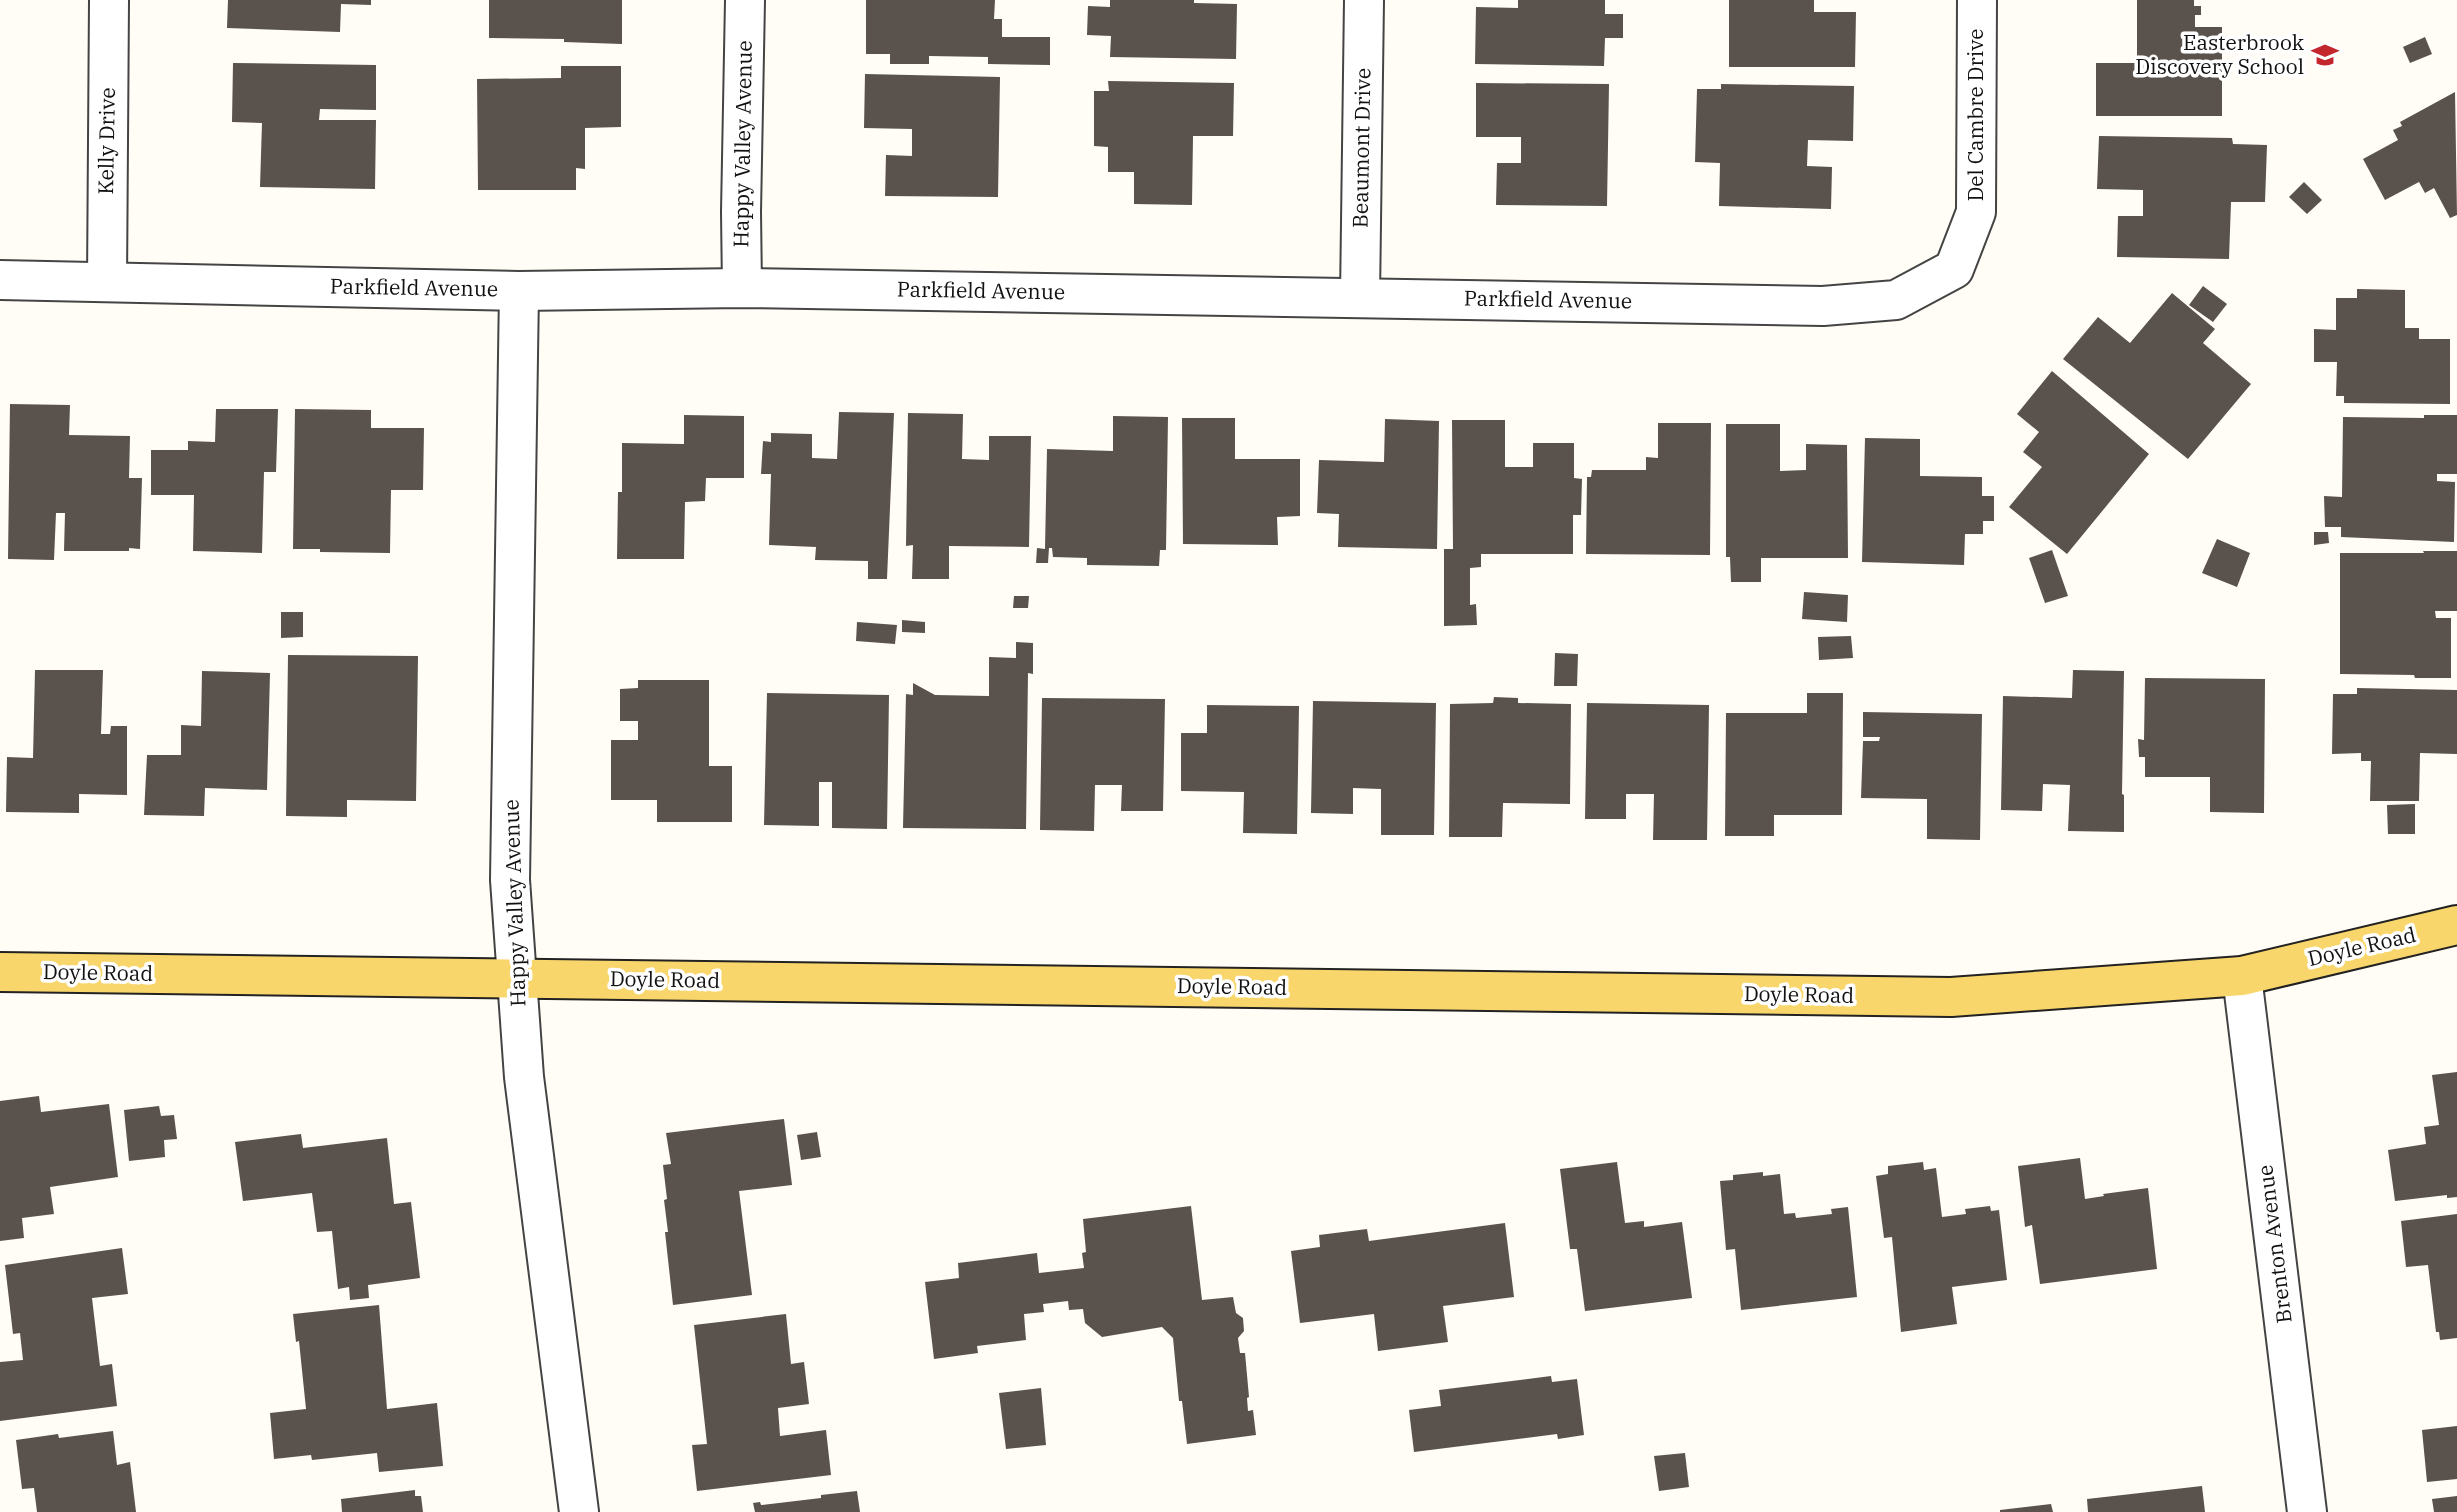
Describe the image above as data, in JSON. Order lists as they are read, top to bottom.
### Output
{
  "streets": {
    "main road": ["Doyle Road"],
    "street": [
      "Del Cambre Drive",
      "Kelly Drive",
      "Happy Valley Avenue",
      "Beaumont Drive",
      "Parkfield Avenue",
      "Brenton Avenue"
    ]
  },
  "crossings": [
    ["Del Cambre Drive", "Parkfield Avenue"],
    ["Kelly Drive", "Parkfield Avenue"],
    ["Happy Valley Avenue", "Parkfield Avenue"],
    ["Happy Valley Avenue", "Doyle Road"],
    ["Beaumont Drive", "Parkfield Avenue"],
    ["Doyle Road", "Brenton Avenue"]
  ],
  "places": {
    "school or university": ["Easterbrook Discovery School"]
  }
}
